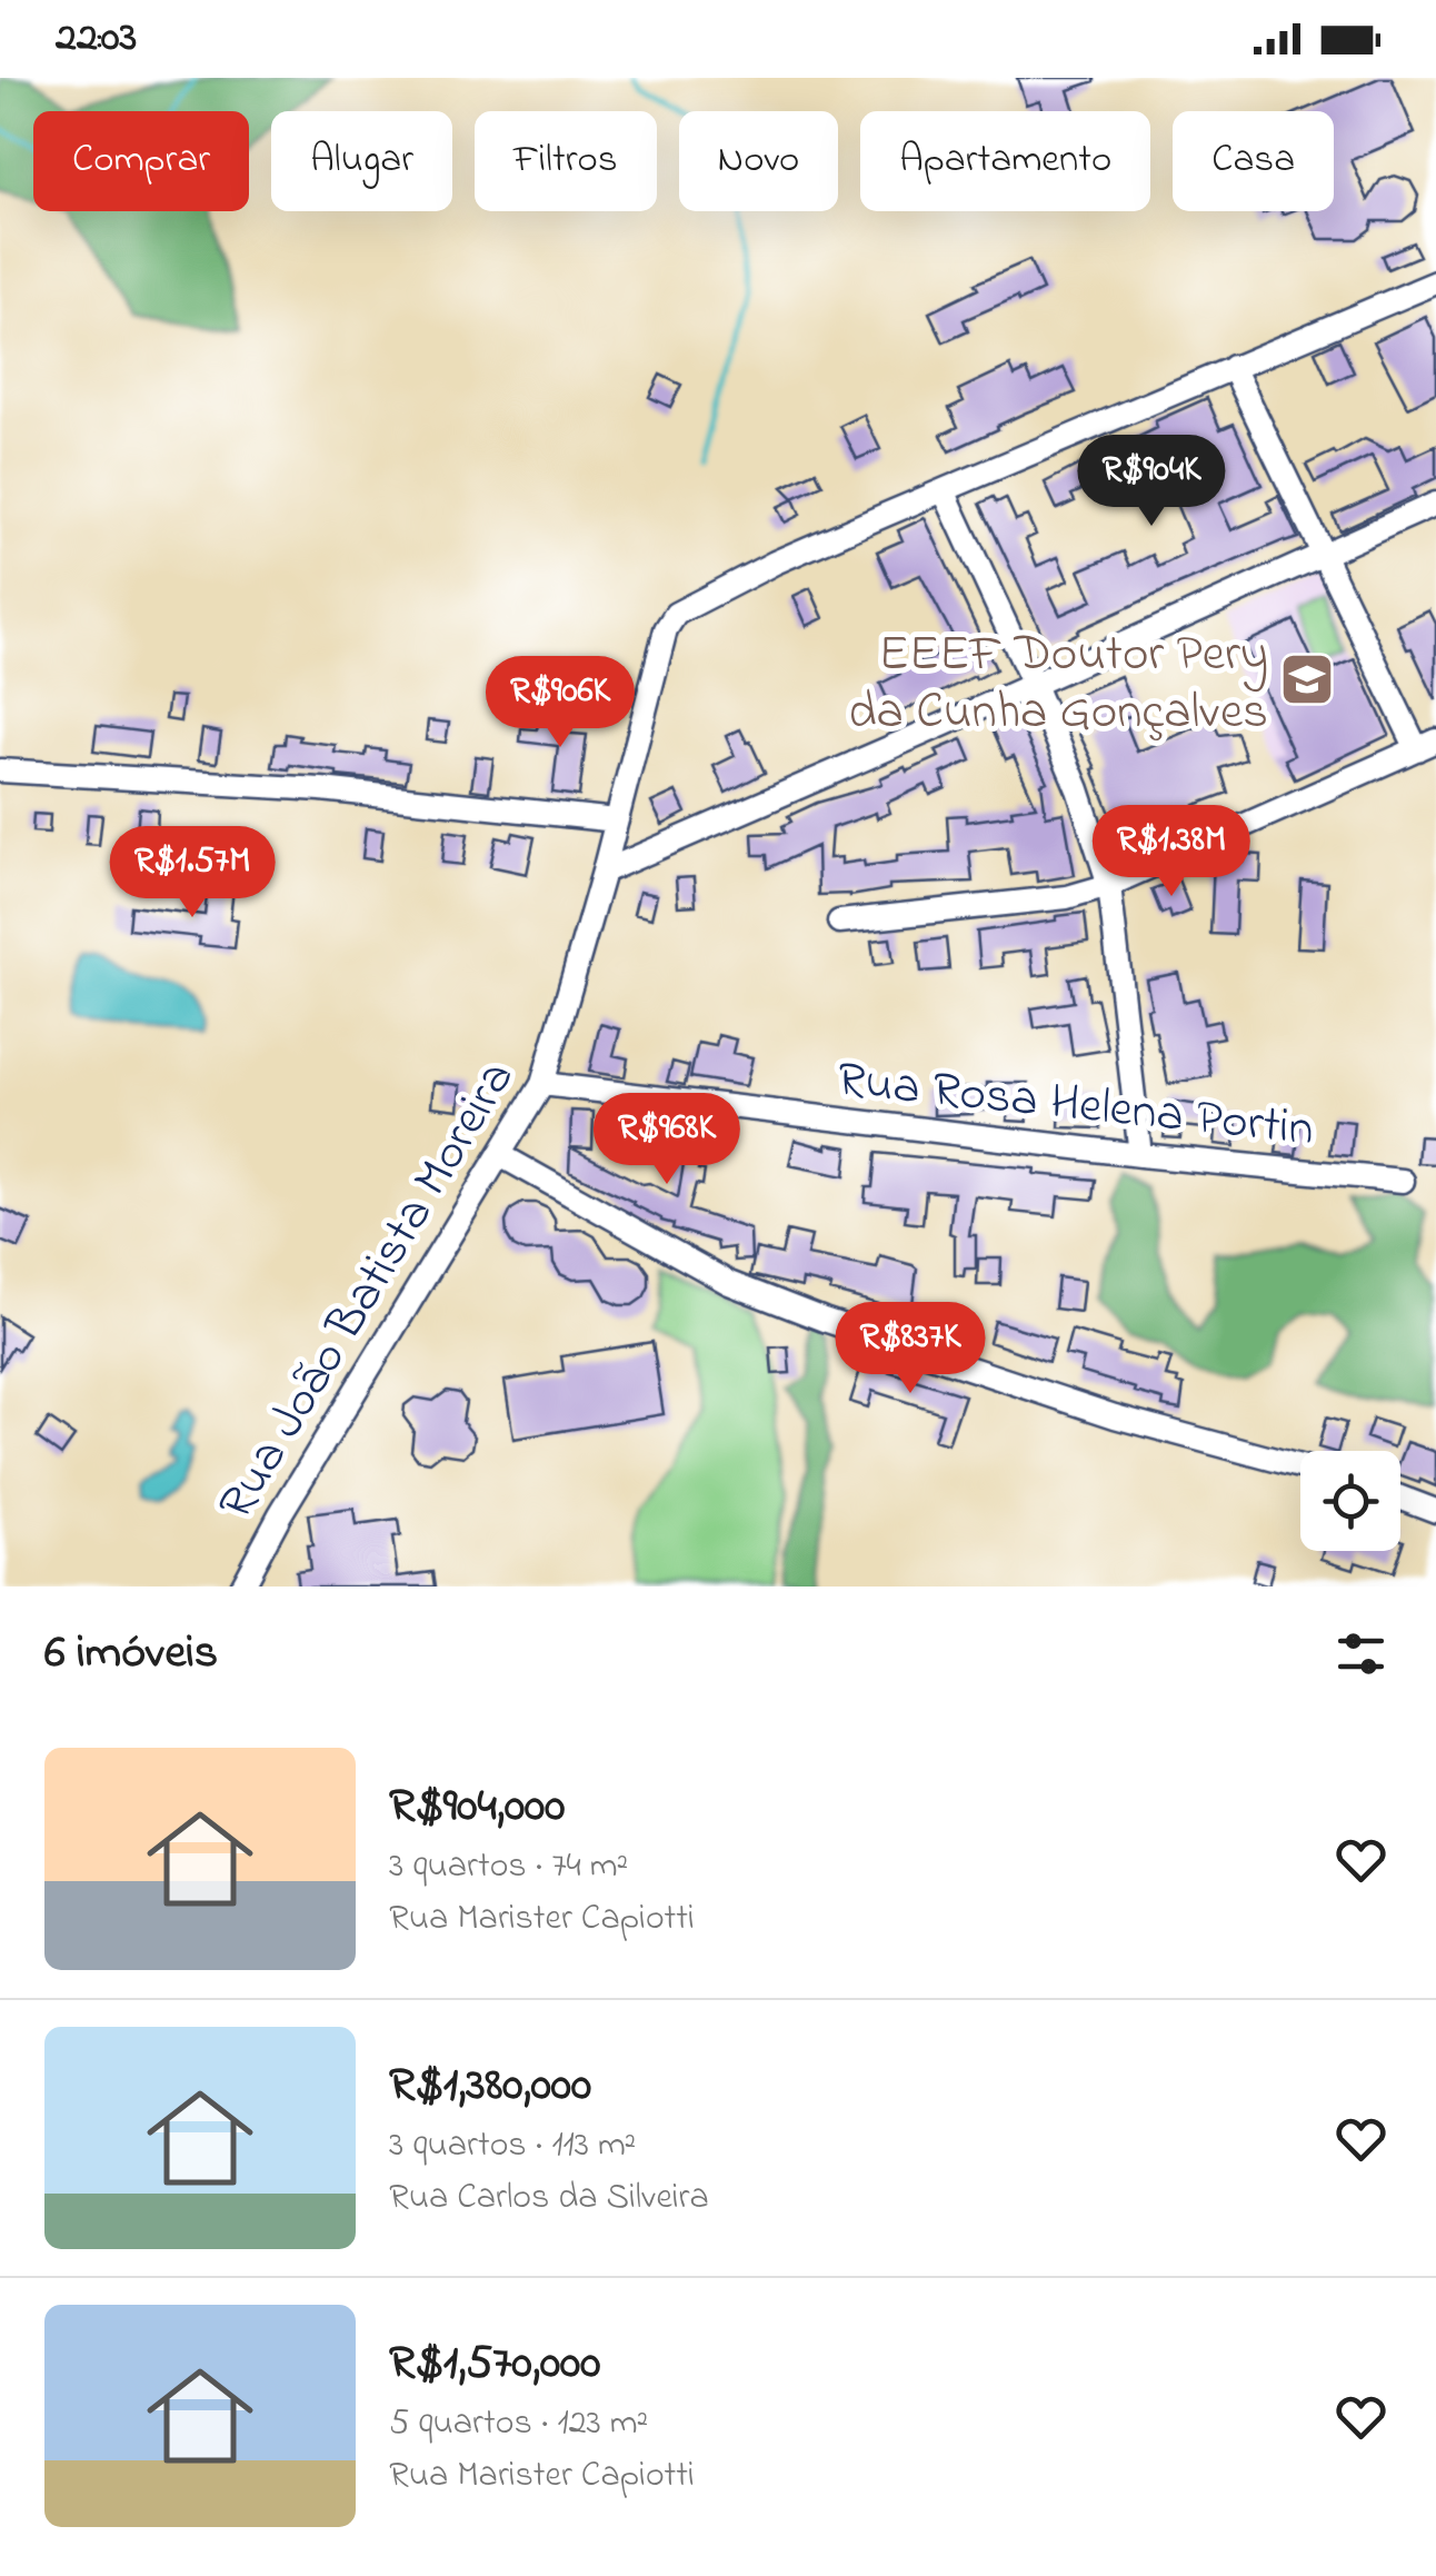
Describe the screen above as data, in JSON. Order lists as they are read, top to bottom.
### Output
{
  "streets": {
    "street": ["Rua Rosa Helena Portin", "Rua João Batista Moreira"]
  },
  "crossings": [
    ["Rua Rosa Helena Portin", "Rua João Batista Moreira"]
  ],
  "places": {
    "school or university": ["EEEF Doutor Pery da Cunha Gonçalves"]
  },
  "page": {
    "status": "22:03",
    "chip": [
      "Comprar",
      "Alugar",
      "Filtros",
      "Novo",
      "Apartamento",
      "Casa"
    ],
    "price": [
      "R$904K",
      "R$906K",
      "R$1.38M",
      "R$1.57M",
      "R$968K",
      "R$837K"
    ],
    "heading": "6 imóveis",
    "list": [
      {
        "name": "R$904,000",
        "note": "3 quartos · 74 m² · Rua Marister Capiotti"
      },
      {
        "name": "R$1,380,000",
        "note": "3 quartos · 113 m² · Rua Carlos da Silveira"
      },
      {
        "name": "R$1,570,000",
        "note": "5 quartos · 123 m² · Rua Marister Capiotti"
      }
    ]
  }
}
